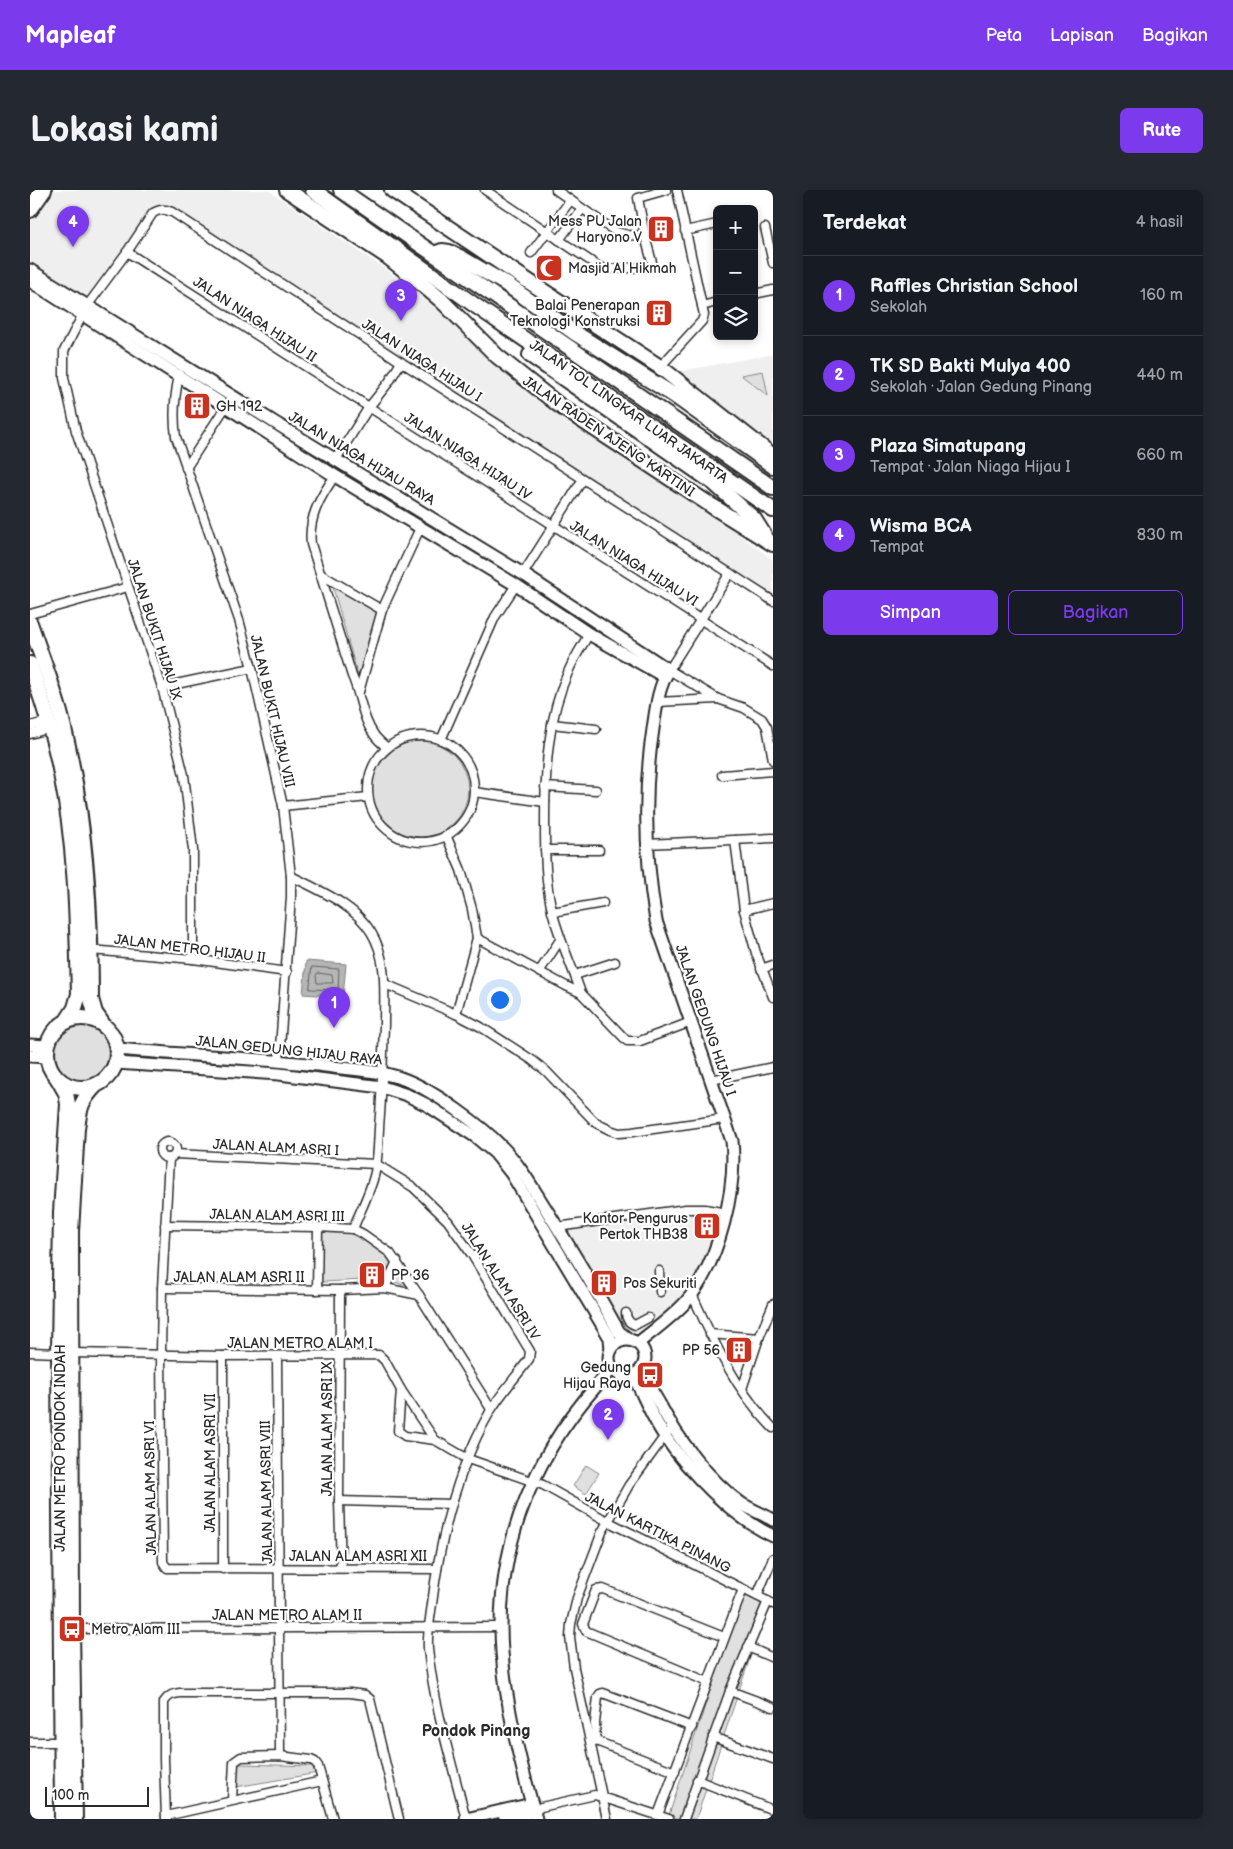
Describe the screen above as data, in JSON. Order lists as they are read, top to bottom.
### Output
{
  "streets": {
    "highway": ["JALAN TOL LINGKAR LUAR JAKARTA", "JALAN RADEN AJENG KARTINI", "JALAN METRO PONDOK INDAH"],
    "street": [
      "JALAN NIAGA HIJAU II",
      "JALAN NIAGA HIJAU I",
      "JALAN NIAGA HIJAU IV",
      "JALAN NIAGA HIJAU RAYA",
      "JALAN NIAGA HIJAU VI",
      "JALAN BUKIT HIJAU IX",
      "JALAN BUKIT HIJAU VIII",
      "JALAN METRO HIJAU II",
      "JALAN GEDUNG HIJAU I",
      "JALAN GEDUNG HIJAU RAYA",
      "JALAN ALAM ASRI I",
      "JALAN ALAM ASRI III",
      "JALAN ALAM ASRI II",
      "JALAN ALAM ASRI IV",
      "JALAN METRO ALAM I",
      "JALAN ALAM ASRI IX",
      "JALAN ALAM ASRI VII",
      "JALAN ALAM ASRI VI",
      "JALAN ALAM ASRI VIII",
      "JALAN KARTIKA PINANG",
      "JALAN ALAM ASRI XII",
      "JALAN METRO ALAM II"
    ]
  },
  "crossings": [
    ["JALAN NIAGA HIJAU II", "JALAN NIAGA HIJAU I"],
    ["JALAN NIAGA HIJAU II", "JALAN NIAGA HIJAU IV"],
    ["JALAN NIAGA HIJAU I", "JALAN NIAGA HIJAU RAYA"],
    ["JALAN NIAGA HIJAU I", "JALAN BUKIT HIJAU IX"],
    ["JALAN NIAGA HIJAU IV", "JALAN NIAGA HIJAU VI"],
    ["JALAN NIAGA HIJAU RAYA", "JALAN BUKIT HIJAU IX"],
    ["JALAN NIAGA HIJAU RAYA", "JALAN BUKIT HIJAU VIII"],
    ["JALAN NIAGA HIJAU RAYA", "JALAN GEDUNG HIJAU I"],
    ["JALAN BUKIT HIJAU IX", "JALAN METRO HIJAU II"],
    ["JALAN BUKIT HIJAU VIII", "JALAN METRO HIJAU II"],
    ["JALAN BUKIT HIJAU VIII", "JALAN GEDUNG HIJAU RAYA"],
    ["JALAN GEDUNG HIJAU I", "JALAN GEDUNG HIJAU RAYA"],
    ["JALAN GEDUNG HIJAU RAYA", "JALAN METRO PONDOK INDAH"],
    ["JALAN ALAM ASRI I", "JALAN ALAM ASRI III"],
    ["JALAN ALAM ASRI I", "JALAN ALAM ASRI II"],
    ["JALAN ALAM ASRI I", "JALAN ALAM ASRI IV"],
    ["JALAN ALAM ASRI I", "JALAN METRO ALAM I"],
    ["JALAN ALAM ASRI I", "JALAN ALAM ASRI VI"],
    ["JALAN ALAM ASRI III", "JALAN ALAM ASRI II"],
    ["JALAN ALAM ASRI III", "JALAN ALAM ASRI IV"],
    ["JALAN ALAM ASRI II", "JALAN ALAM ASRI IX"],
    ["JALAN ALAM ASRI IV", "JALAN METRO ALAM I"],
    ["JALAN ALAM ASRI IV", "JALAN ALAM ASRI XII"],
    ["JALAN ALAM ASRI IV", "JALAN METRO ALAM II"],
    ["JALAN METRO ALAM I", "JALAN ALAM ASRI IX"],
    ["JALAN METRO ALAM I", "JALAN METRO PONDOK INDAH"],
    ["JALAN METRO ALAM I", "JALAN ALAM ASRI VII"],
    ["JALAN METRO ALAM I", "JALAN ALAM ASRI VI"],
    ["JALAN METRO ALAM I", "JALAN ALAM ASRI VIII"],
    ["JALAN METRO ALAM I", "JALAN KARTIKA PINANG"],
    ["JALAN ALAM ASRI IX", "JALAN ALAM ASRI XII"],
    ["JALAN METRO PONDOK INDAH", "JALAN METRO ALAM II"],
    ["JALAN ALAM ASRI VII", "JALAN ALAM ASRI VI"],
    ["JALAN ALAM ASRI VI", "JALAN ALAM ASRI VIII"],
    ["JALAN ALAM ASRI VI", "JALAN ALAM ASRI XII"],
    ["JALAN ALAM ASRI VIII", "JALAN ALAM ASRI XII"],
    ["JALAN ALAM ASRI VIII", "JALAN METRO ALAM II"]
  ],
  "districts": ["Pondok Pinang"],
  "places": {
    "building": [
      "Mess PU Jalan Haryono V",
      "Balai Penerapan Teknologi Konstruksi",
      "GH 192",
      "Kantor Pengurus Pertok THB38",
      "PP 36",
      "Pos Sekuriti",
      "PP 56"
    ],
    "mosque": ["Masjid Al Hikmah"],
    "bus stop": ["Gedung Hijau Raya", "Metro Alam III"]
  },
  "scale_bar": "100 m",
  "page": {
    "header": "Mapleaf",
    "nav": ["Peta", "Lapisan", "Bagikan"],
    "buttons": [
      "Rute",
      ["Simpan", "Bagikan"]
    ],
    "title": "Lokasi kami",
    "heading": ["Terdekat", "4 hasil"],
    "map_buttons": ["+", "−"],
    "pins": [
      "4",
      "3",
      "1",
      "2"
    ],
    "list": [
      {
        "mark": "1",
        "name": "Raffles Christian School",
        "note": "Sekolah",
        "value": "160 m"
      },
      {
        "mark": "2",
        "name": "TK SD Bakti Mulya 400",
        "note": "Sekolah · Jalan Gedung Pinang",
        "value": "440 m"
      },
      {
        "mark": "3",
        "name": "Plaza Simatupang",
        "note": "Tempat · Jalan Niaga Hijau I",
        "value": "660 m"
      },
      {
        "mark": "4",
        "name": "Wisma BCA",
        "note": "Tempat",
        "value": "830 m"
      }
    ],
    "scale": "100 m"
  }
}
